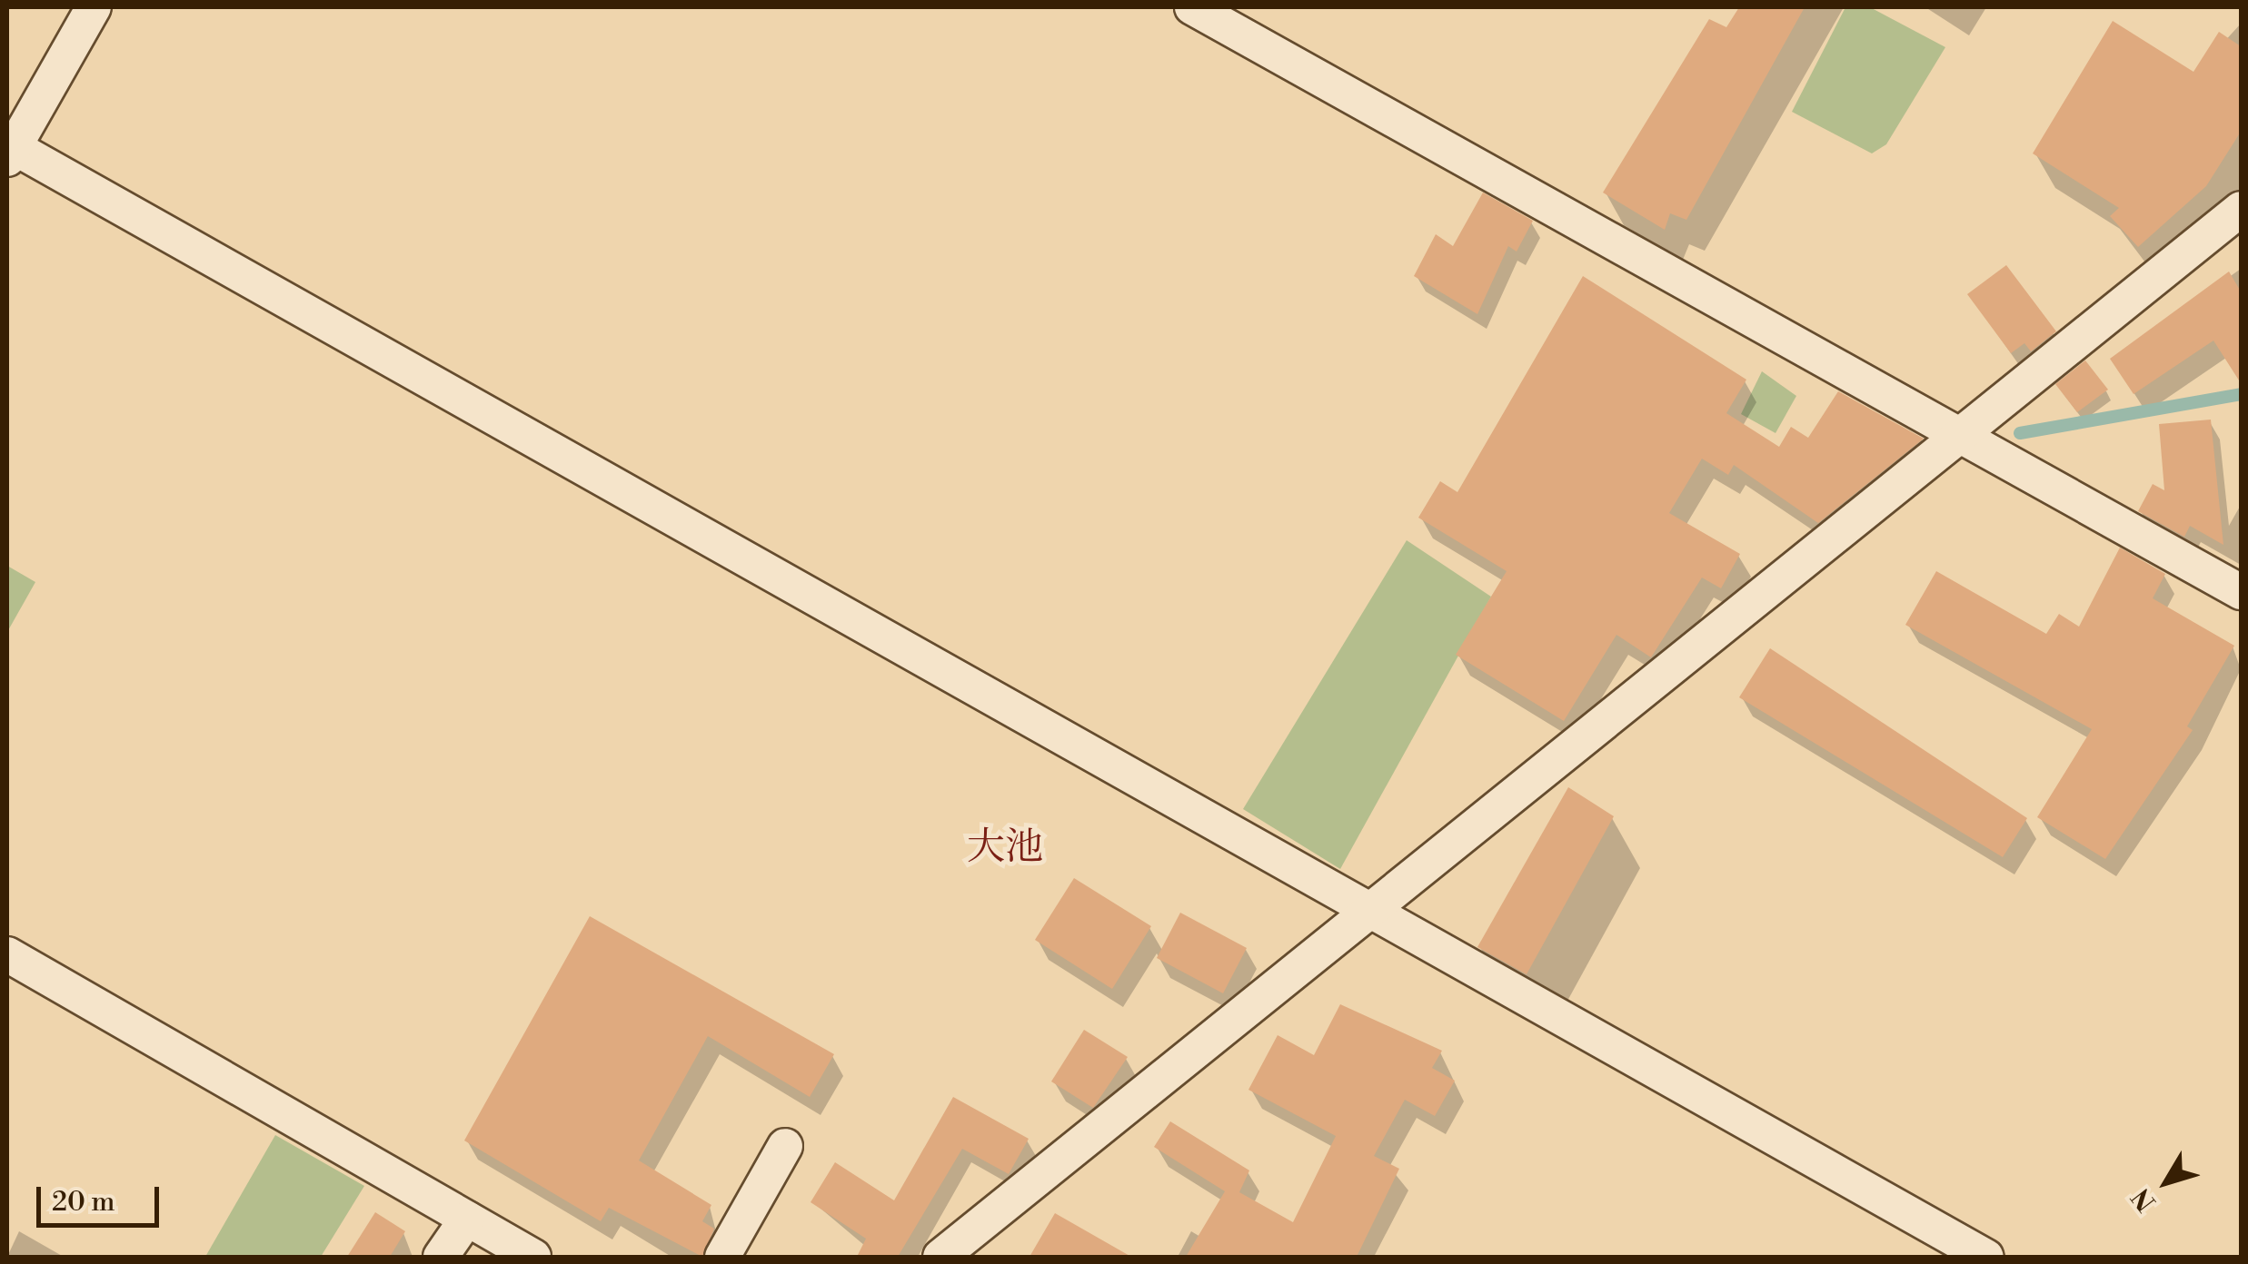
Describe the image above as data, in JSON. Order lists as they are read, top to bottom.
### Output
{
  "districts": ["大池"],
  "scale_bar": "20 m",
  "north": "bottom left"
}
